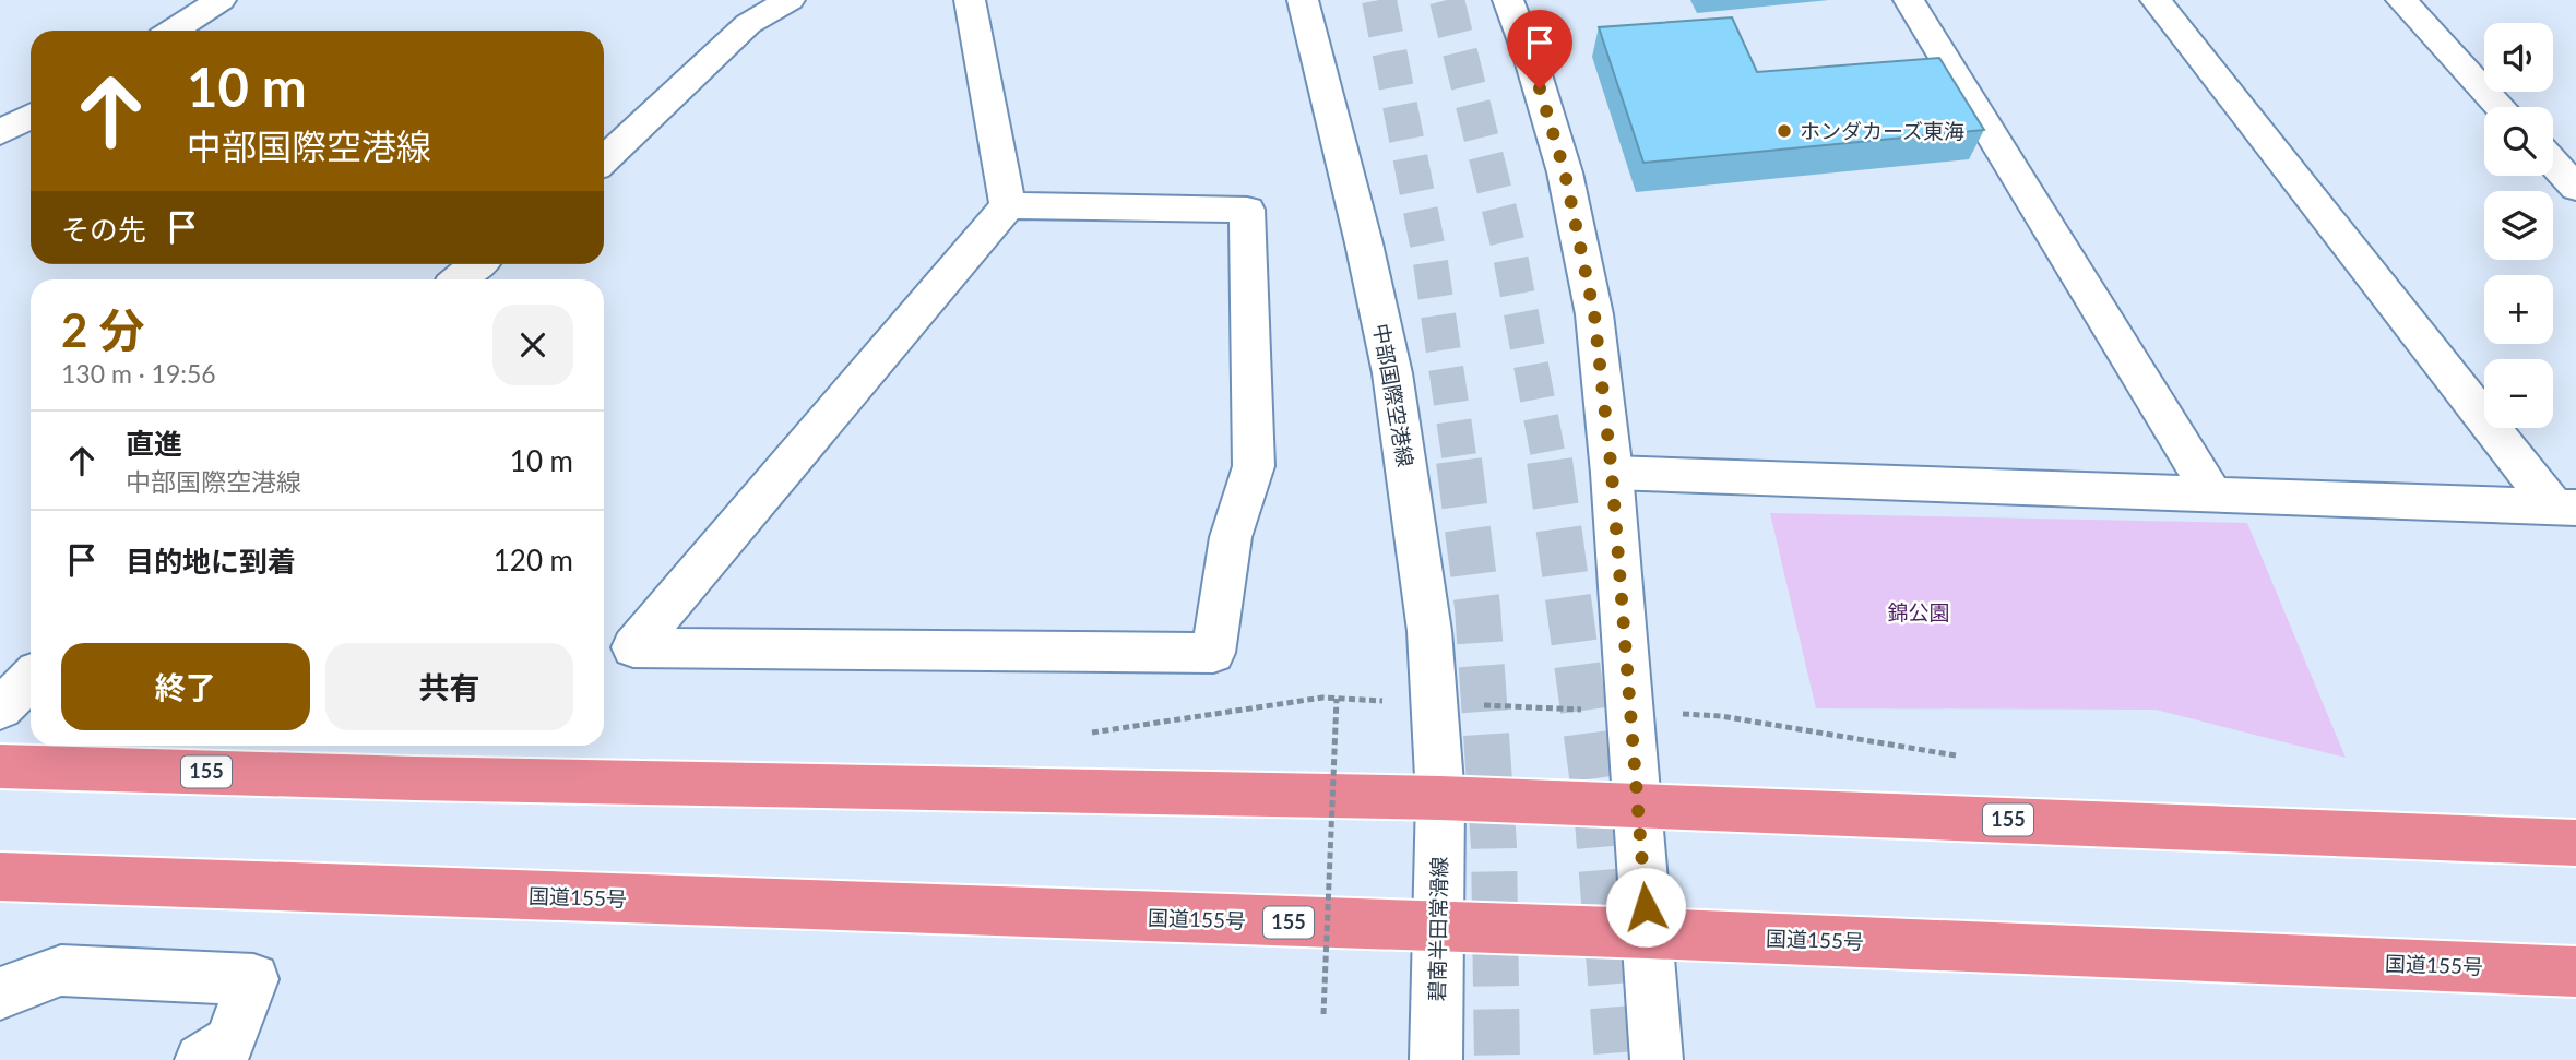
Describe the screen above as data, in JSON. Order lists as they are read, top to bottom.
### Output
{
  "streets": {
    "highway": ["155", "国道155号"],
    "street": ["中部国際空港線", "碧南半田常滑線"]
  },
  "crossings": [
    ["中部国際空港線", "155"],
    ["中部国際空港線", "碧南半田常滑線"],
    ["155", "碧南半田常滑線"],
    ["国道155号", "碧南半田常滑線"]
  ],
  "parks": ["錦公園"],
  "places": ["ホンダカーズ東海"],
  "page": {
    "map_buttons": ["+", "−"],
    "turn": ["10 m", "中部国際空港線"],
    "then": "その先",
    "heading": ["2 分", "130 m · 19:56"],
    "list": [
      {
        "name": "直進",
        "note": "中部国際空港線",
        "value": "10 m"
      },
      {
        "name": "目的地に到着",
        "value": "120 m"
      }
    ],
    "buttons": ["終了", "共有"]
  }
}
